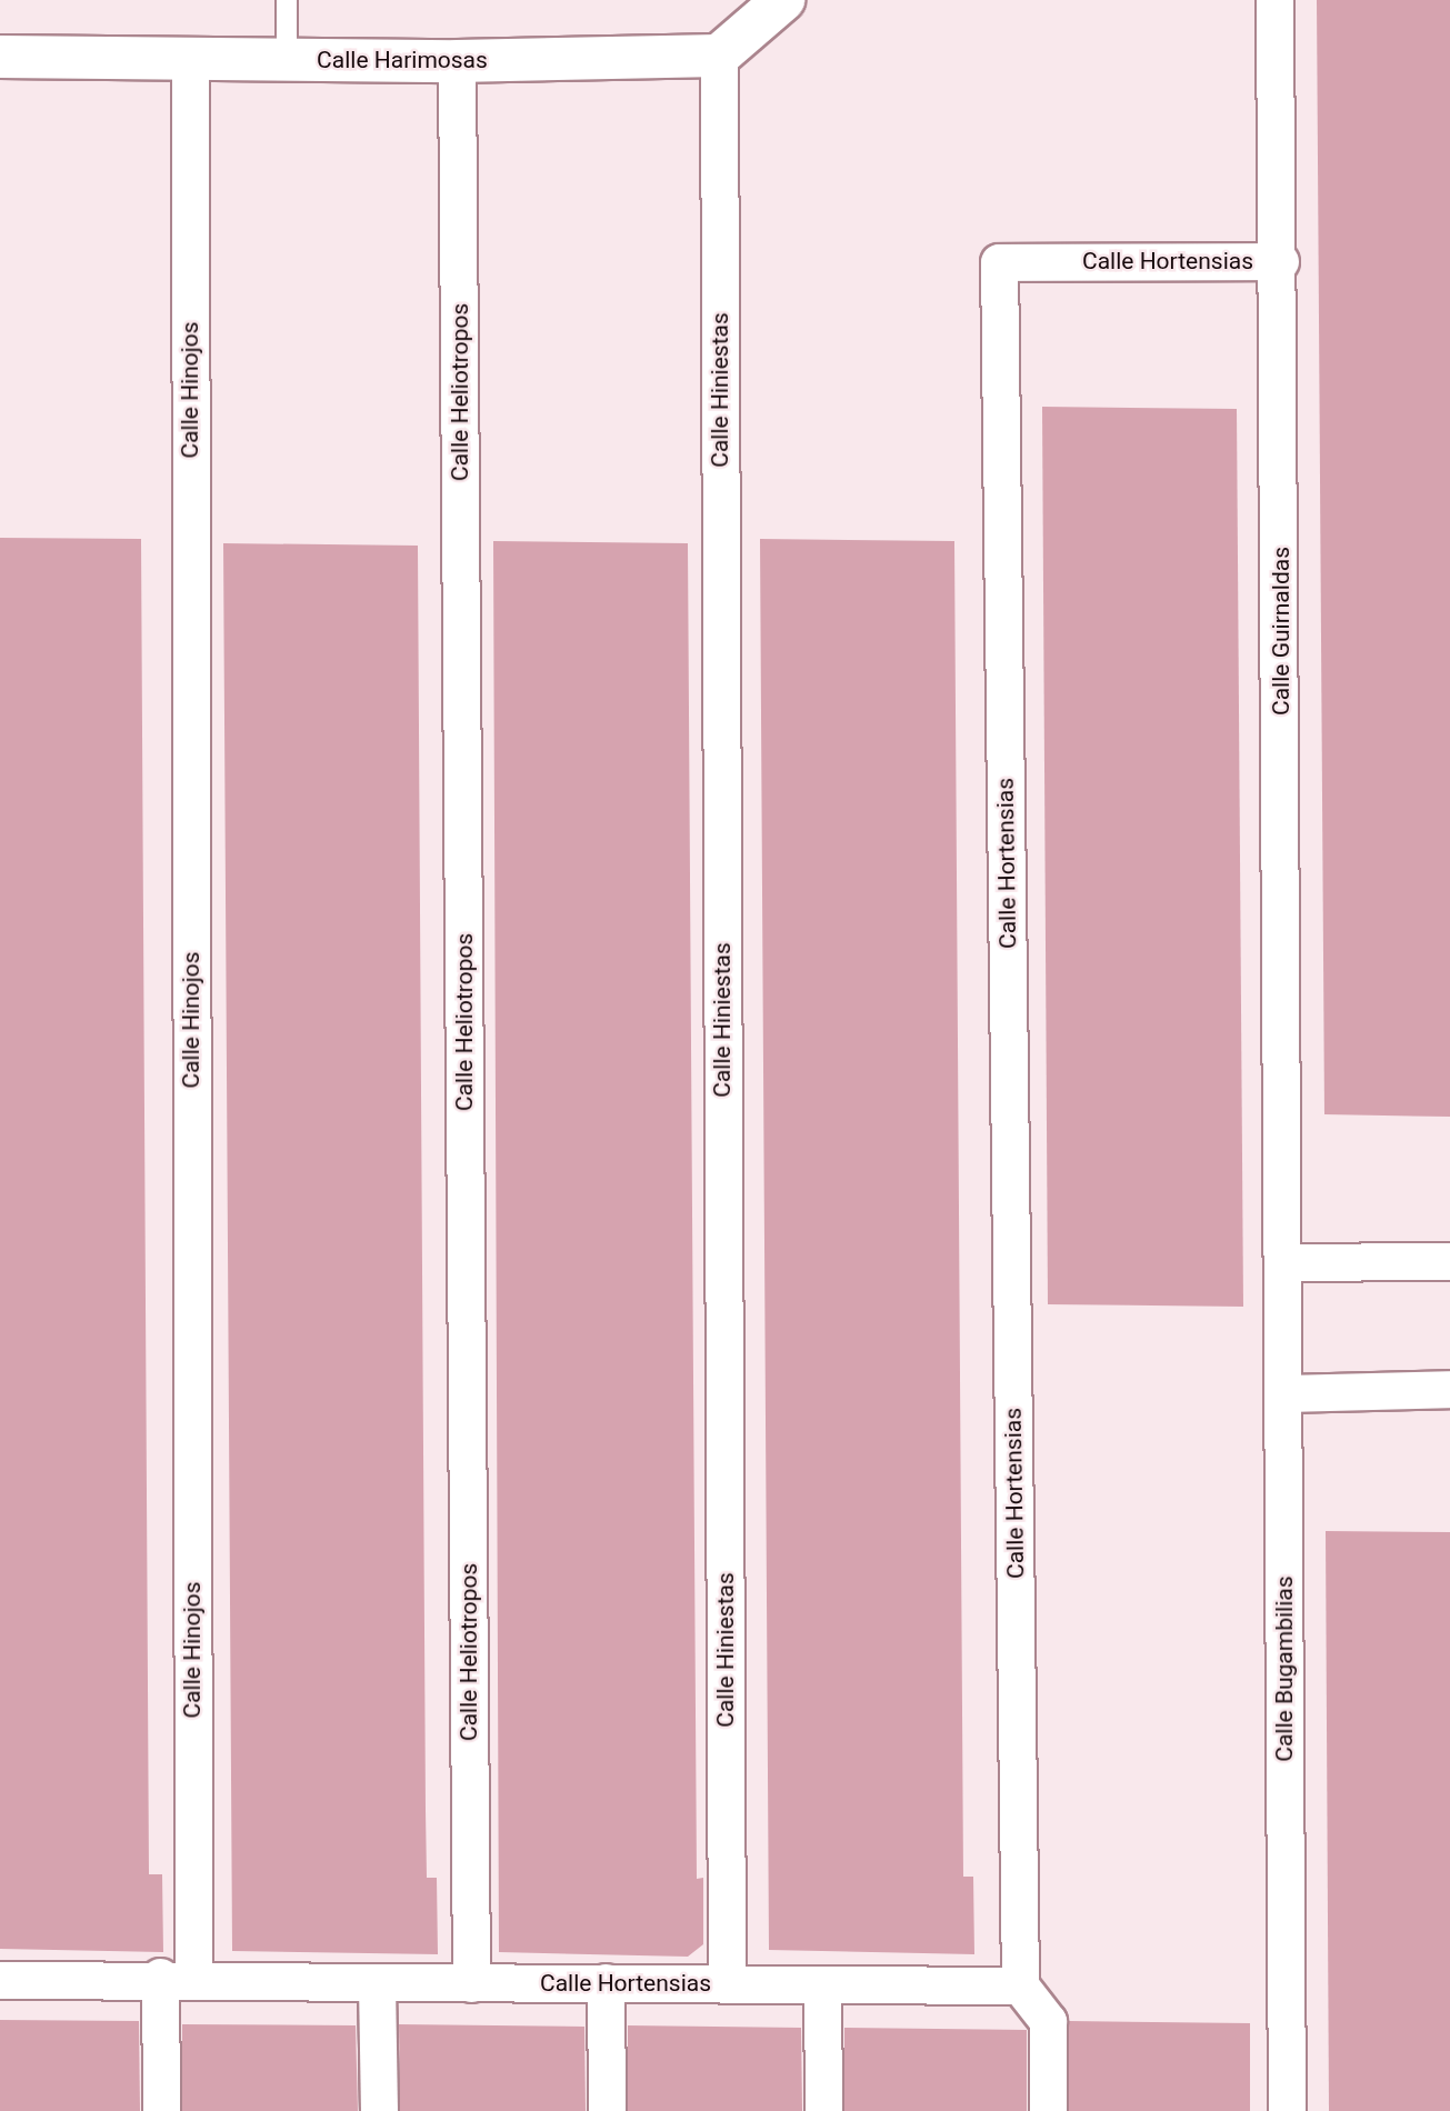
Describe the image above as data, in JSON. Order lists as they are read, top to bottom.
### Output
{
  "streets": {
    "street": [
      "Calle Harimosas",
      "Calle Hortensias",
      "Calle Hinojos",
      "Calle Hiniestas",
      "Calle Heliotropos",
      "Calle Guirnaldas",
      "Calle Bugambilias"
    ]
  },
  "crossings": [
    ["Calle Harimosas", "Calle Hinojos"],
    ["Calle Harimosas", "Calle Hiniestas"],
    ["Calle Harimosas", "Calle Heliotropos"],
    ["Calle Hortensias", "Calle Hinojos"],
    ["Calle Hortensias", "Calle Hiniestas"],
    ["Calle Hortensias", "Calle Heliotropos"],
    ["Calle Hortensias", "Calle Guirnaldas"],
    ["Calle Guirnaldas", "Calle Bugambilias"]
  ]
}
